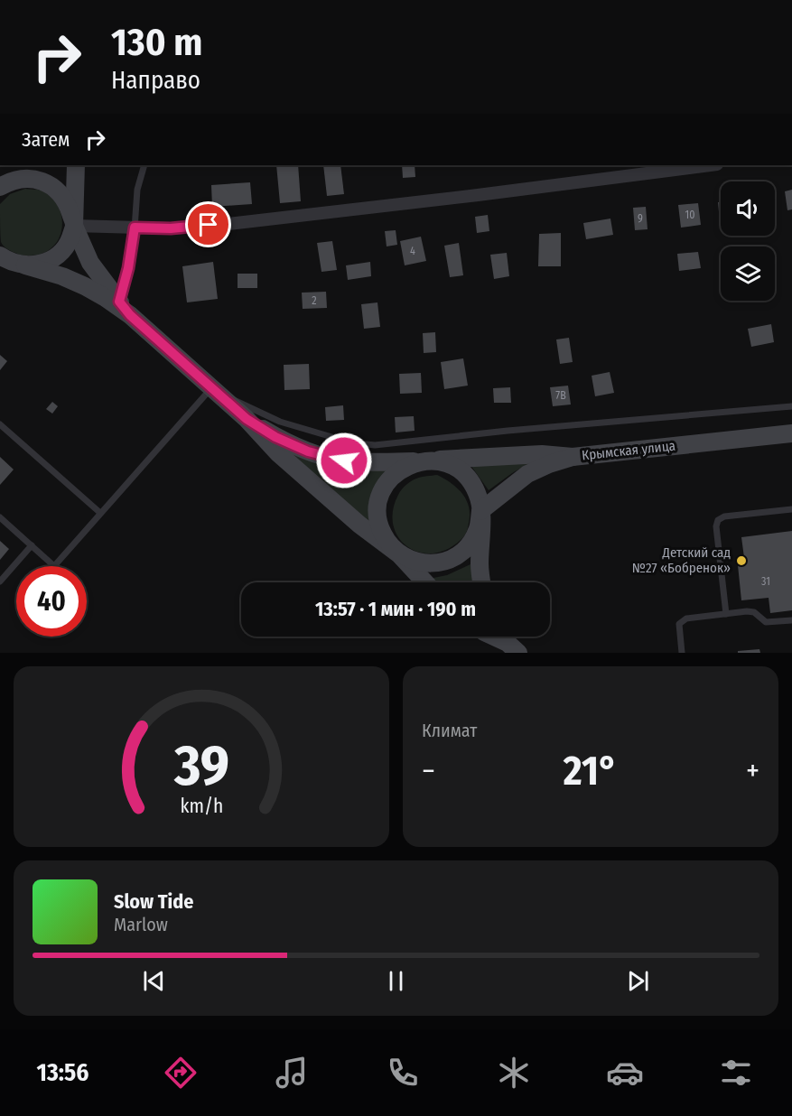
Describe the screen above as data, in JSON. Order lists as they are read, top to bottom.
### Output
{
  "streets": {
    "street": ["Крымская улица"]
  },
  "places": ["Детский сад №27 «Бобренок»"],
  "house_numbers": [
    "10",
    "9",
    "4",
    "2",
    "7В",
    "31"
  ],
  "page": {
    "turn": ["130 m", "Направо"],
    "then": "Затем",
    "limit": "40",
    "trip": "13:57 · 1 мин · 190 m",
    "tile": "Климат",
    "heat": ["−", "21°", "+"],
    "song": ["Slow Tide", "Marlow"],
    "tabs": "13:56",
    "gauge": ["39", "km/h"]
  }
}
